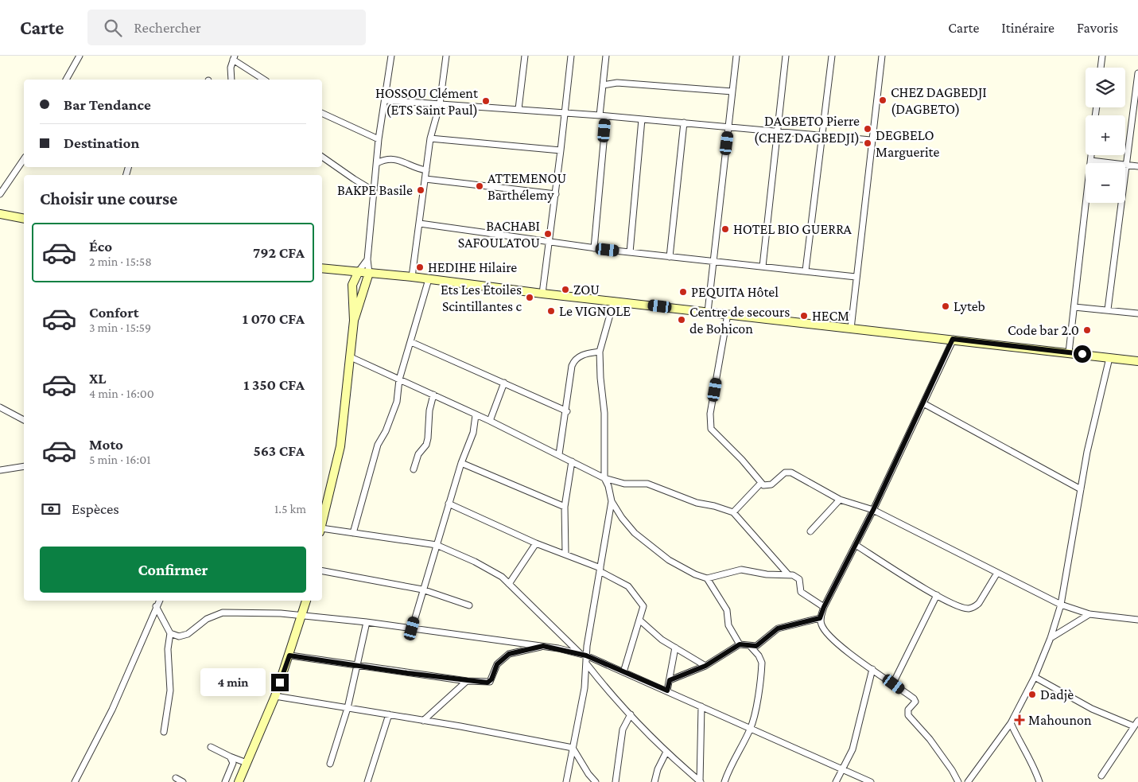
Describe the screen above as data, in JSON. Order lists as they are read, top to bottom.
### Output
{
  "places": {
    "other": [
      "CHEZ DAGBEDJI (DAGBETO)",
      "HOSSOU Clément (ETS Saint Paul)",
      "DAGBETO Pierre (CHEZ DAGBEDJI)",
      "DEGBELO Marguerite",
      "ATTEMENOU Barthélemy",
      "BAKPE Basile",
      "HOTEL BIO GUERRA",
      "BACHABI SAFOULATOU",
      "HEDIHE Hilaire",
      "ZOU",
      "PEQUITA Hôtel",
      "Ets Les Étoiles Scintillantes c",
      "Lyteb",
      "Le VIGNOLE",
      "HECM",
      "Centre de secours de Bohicon",
      "Code bar 2.0",
      "Dadjè"
    ],
    "health": ["Mahounon"]
  },
  "page": {
    "header": "Carte",
    "search": "Rechercher",
    "nav": ["Carte", "Itinéraire", "Favoris"],
    "map_buttons": ["+", "−"],
    "banner": ["Bar Tendance", "Destination"],
    "heading": "Choisir une course",
    "list": [
      {
        "name": "Éco",
        "note": "2 min · 15:58",
        "value": "792 CFA"
      },
      {
        "name": "Confort",
        "note": "3 min · 15:59",
        "value": "1 070 CFA"
      },
      {
        "name": "XL",
        "note": "4 min · 16:00",
        "value": "1 350 CFA"
      },
      {
        "name": "Moto",
        "note": "5 min · 16:01",
        "value": "563 CFA"
      }
    ],
    "pay": ["Espèces", "1.5 km"],
    "buttons": "Confirmer",
    "bubble": "4 min"
  }
}
